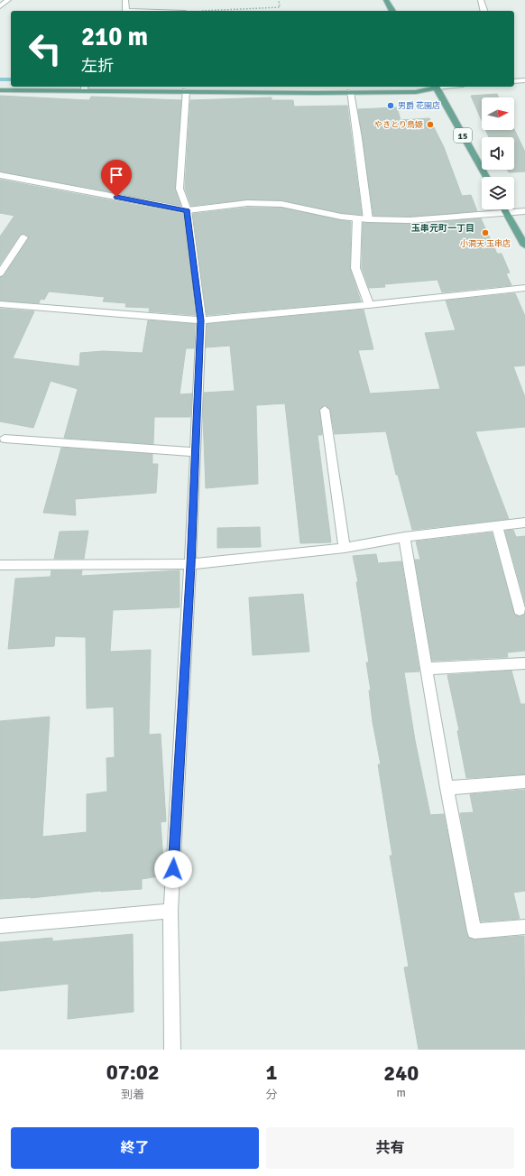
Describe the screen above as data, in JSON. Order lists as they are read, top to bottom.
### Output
{
  "streets": {
    "main road": ["15"]
  },
  "districts": ["玉串元町一丁目"],
  "places": ["男爵 花園店", "やきとり鳥姫", "小洞天 玉串店"],
  "north": "right",
  "page": {
    "turn": ["210 m", "左折"],
    "eta": [
      "07:02",
      "到着",
      "1",
      "分",
      "240",
      "m"
    ],
    "buttons": ["終了", "共有"]
  }
}
